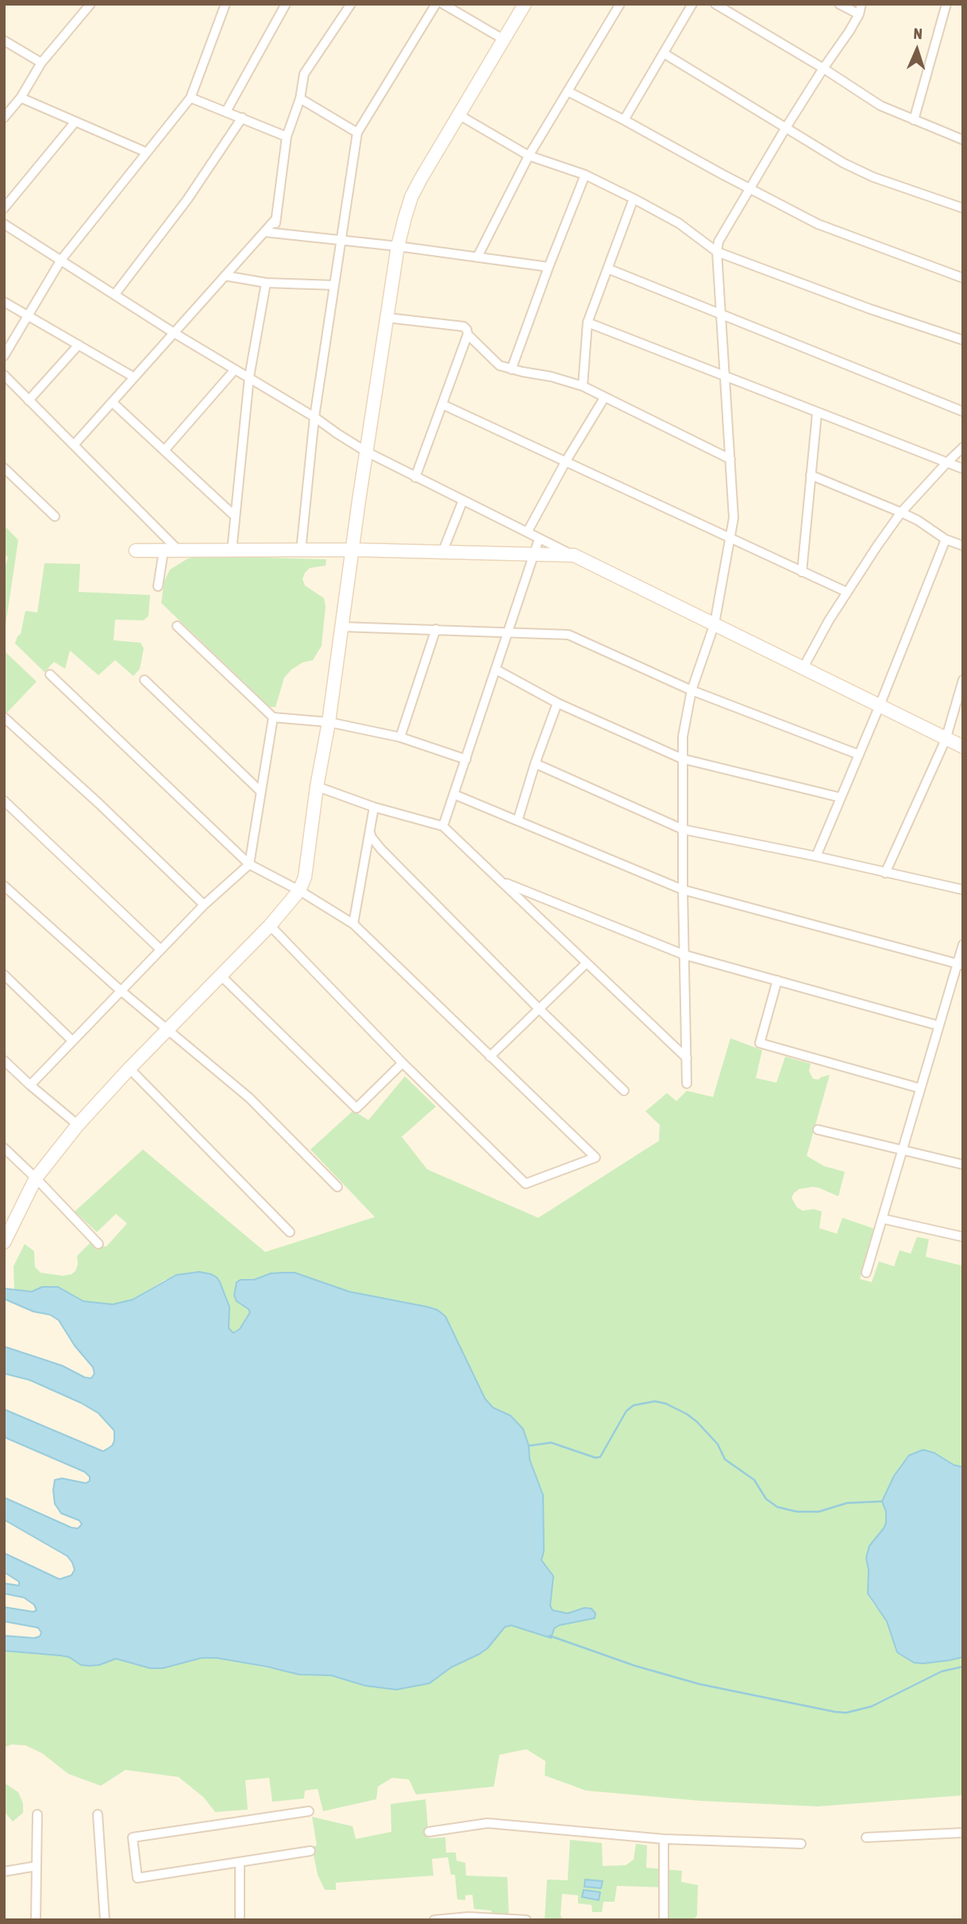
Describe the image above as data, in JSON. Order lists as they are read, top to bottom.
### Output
{
  "north": "top"
}
